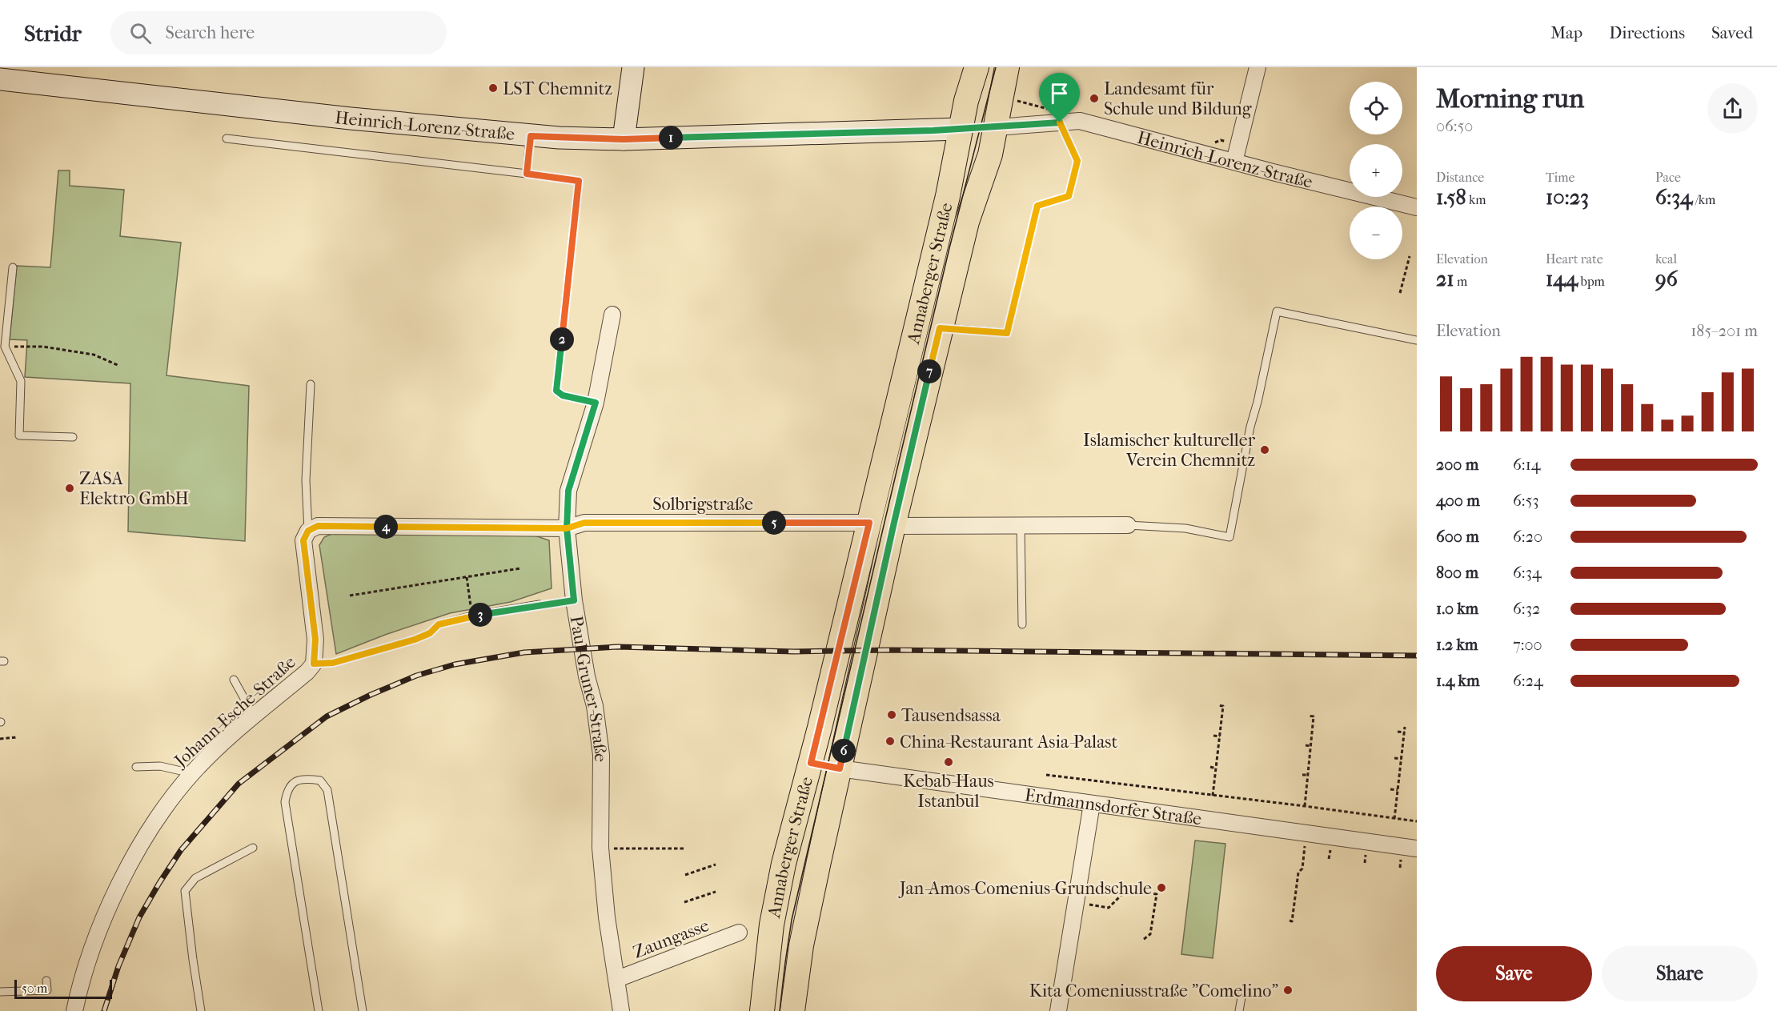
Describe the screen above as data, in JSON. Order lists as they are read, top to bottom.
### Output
{
  "streets": {
    "main road": ["Heinrich-Lorenz-Straße", "Annaberger Straße", "Erdmannsdorfer Straße"],
    "street": [
      "Solbrigstraße",
      "Paul-Gruner-Straße",
      "Johann-Esche-Straße",
      "Zaungasse"
    ]
  },
  "crossings": [
    ["Heinrich-Lorenz-Straße", "Annaberger Straße"],
    ["Annaberger Straße", "Solbrigstraße"],
    ["Annaberger Straße", "Erdmannsdorfer Straße"],
    ["Solbrigstraße", "Paul-Gruner-Straße"],
    ["Paul-Gruner-Straße", "Zaungasse"]
  ],
  "places": [
    "LST Chemnitz",
    "Landesamt für Schule und Bildung",
    "Islamischer kultureller Verein Chemnitz",
    "ZASA Elektro GmbH",
    "Tausendsassa",
    "China-Restaurant Asia-Palast",
    "Kebab-Haus Istanbul",
    "Jan-Amos-Comenius-Grundschule",
    "Kita Comeniusstraße \"Comelino\""
  ],
  "scale_bar": "50 m",
  "page": {
    "header": "Stridr",
    "search": "Search here",
    "nav": ["Map", "Directions", "Saved"],
    "heading": ["Morning run", "06:50"],
    "map_buttons": ["+", "−"],
    "pins": [
      "1",
      "2",
      "7",
      "5",
      "4",
      "3",
      "6"
    ],
    "stats": [
      ["Distance", "1.58 km"],
      ["Time", "10:23"],
      ["Pace", "6:34 /km"],
      ["Elevation", "21 m"],
      ["Heart rate", "144 bpm"],
      ["kcal", "96"]
    ],
    "chart": ["Elevation", "185–201 m"],
    "list": [
      {
        "name": "200 m",
        "note": "6:14"
      },
      {
        "name": "400 m",
        "note": "6:53"
      },
      {
        "name": "600 m",
        "note": "6:20"
      },
      {
        "name": "800 m",
        "note": "6:34"
      },
      {
        "name": "1.0 km",
        "note": "6:32"
      },
      {
        "name": "1.2 km",
        "note": "7:00"
      },
      {
        "name": "1.4 km",
        "note": "6:24"
      }
    ],
    "buttons": ["Save", "Share"],
    "scale": "50 m"
  }
}
